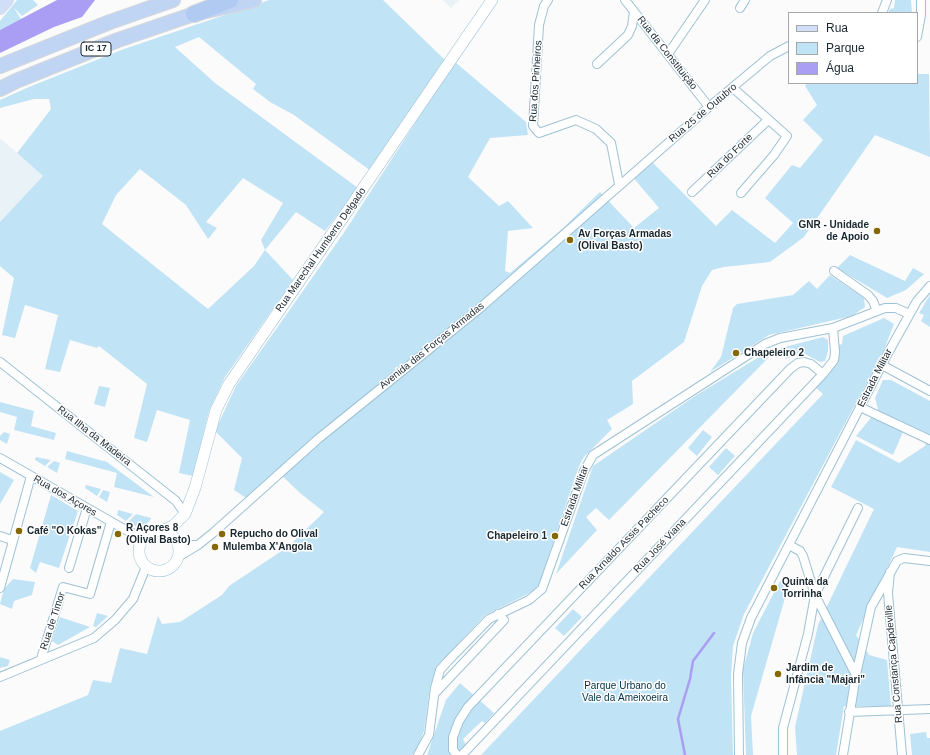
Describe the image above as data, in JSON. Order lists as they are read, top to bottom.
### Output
{
  "streets": {
    "highway": ["IC 17"],
    "street": [
      "Rua da Constituição",
      "Rua dos Pinheiros",
      "Rua 25 de Outubro",
      "Rua do Forte",
      "Rua Marechal Humberto Delgado",
      "Avenida das Forças Armadas",
      "Estrada Militar",
      "Rua Ilha da Madeira",
      "Rua dos Açores",
      "Rua Arnaldo Assis Pacheco",
      "Rua José Viana",
      "Rua de Timor",
      "Rua Constança Capdeville"
    ]
  },
  "crossings": [
    ["Rua da Constituição", "Rua 25 de Outubro"],
    ["Rua dos Pinheiros", "Rua 25 de Outubro"],
    ["Rua dos Pinheiros", "Avenida das Forças Armadas"],
    ["Rua 25 de Outubro", "Avenida das Forças Armadas"],
    ["Rua Marechal Humberto Delgado", "Avenida das Forças Armadas"],
    ["Rua Marechal Humberto Delgado", "Rua Ilha da Madeira"],
    ["Rua Marechal Humberto Delgado", "Rua dos Açores"],
    ["Rua Marechal Humberto Delgado", "Rua de Timor"],
    ["Avenida das Forças Armadas", "Rua dos Açores"],
    ["Avenida das Forças Armadas", "Rua de Timor"],
    ["Estrada Militar", "Rua José Viana"],
    ["Rua dos Açores", "Rua de Timor"],
    ["Rua Arnaldo Assis Pacheco", "Rua José Viana"]
  ],
  "parks": ["Parque Urbano do Vale da Ameixoeira"],
  "places": [
    "GNR - Unidade de Apoio",
    "Av Forças Armadas (Olival Basto)",
    "Chapeleiro 2",
    "Café \"O Kokas\"",
    "R Açores 8 (Olival Basto)",
    "Repucho do Olival",
    "Chapeleiro 1",
    "Mulemba X'Angola",
    "Quinta da Torrinha",
    "Jardim de Infância \"Majari\""
  ],
  "legend": ["Rua", "Parque", "Água"]
}
